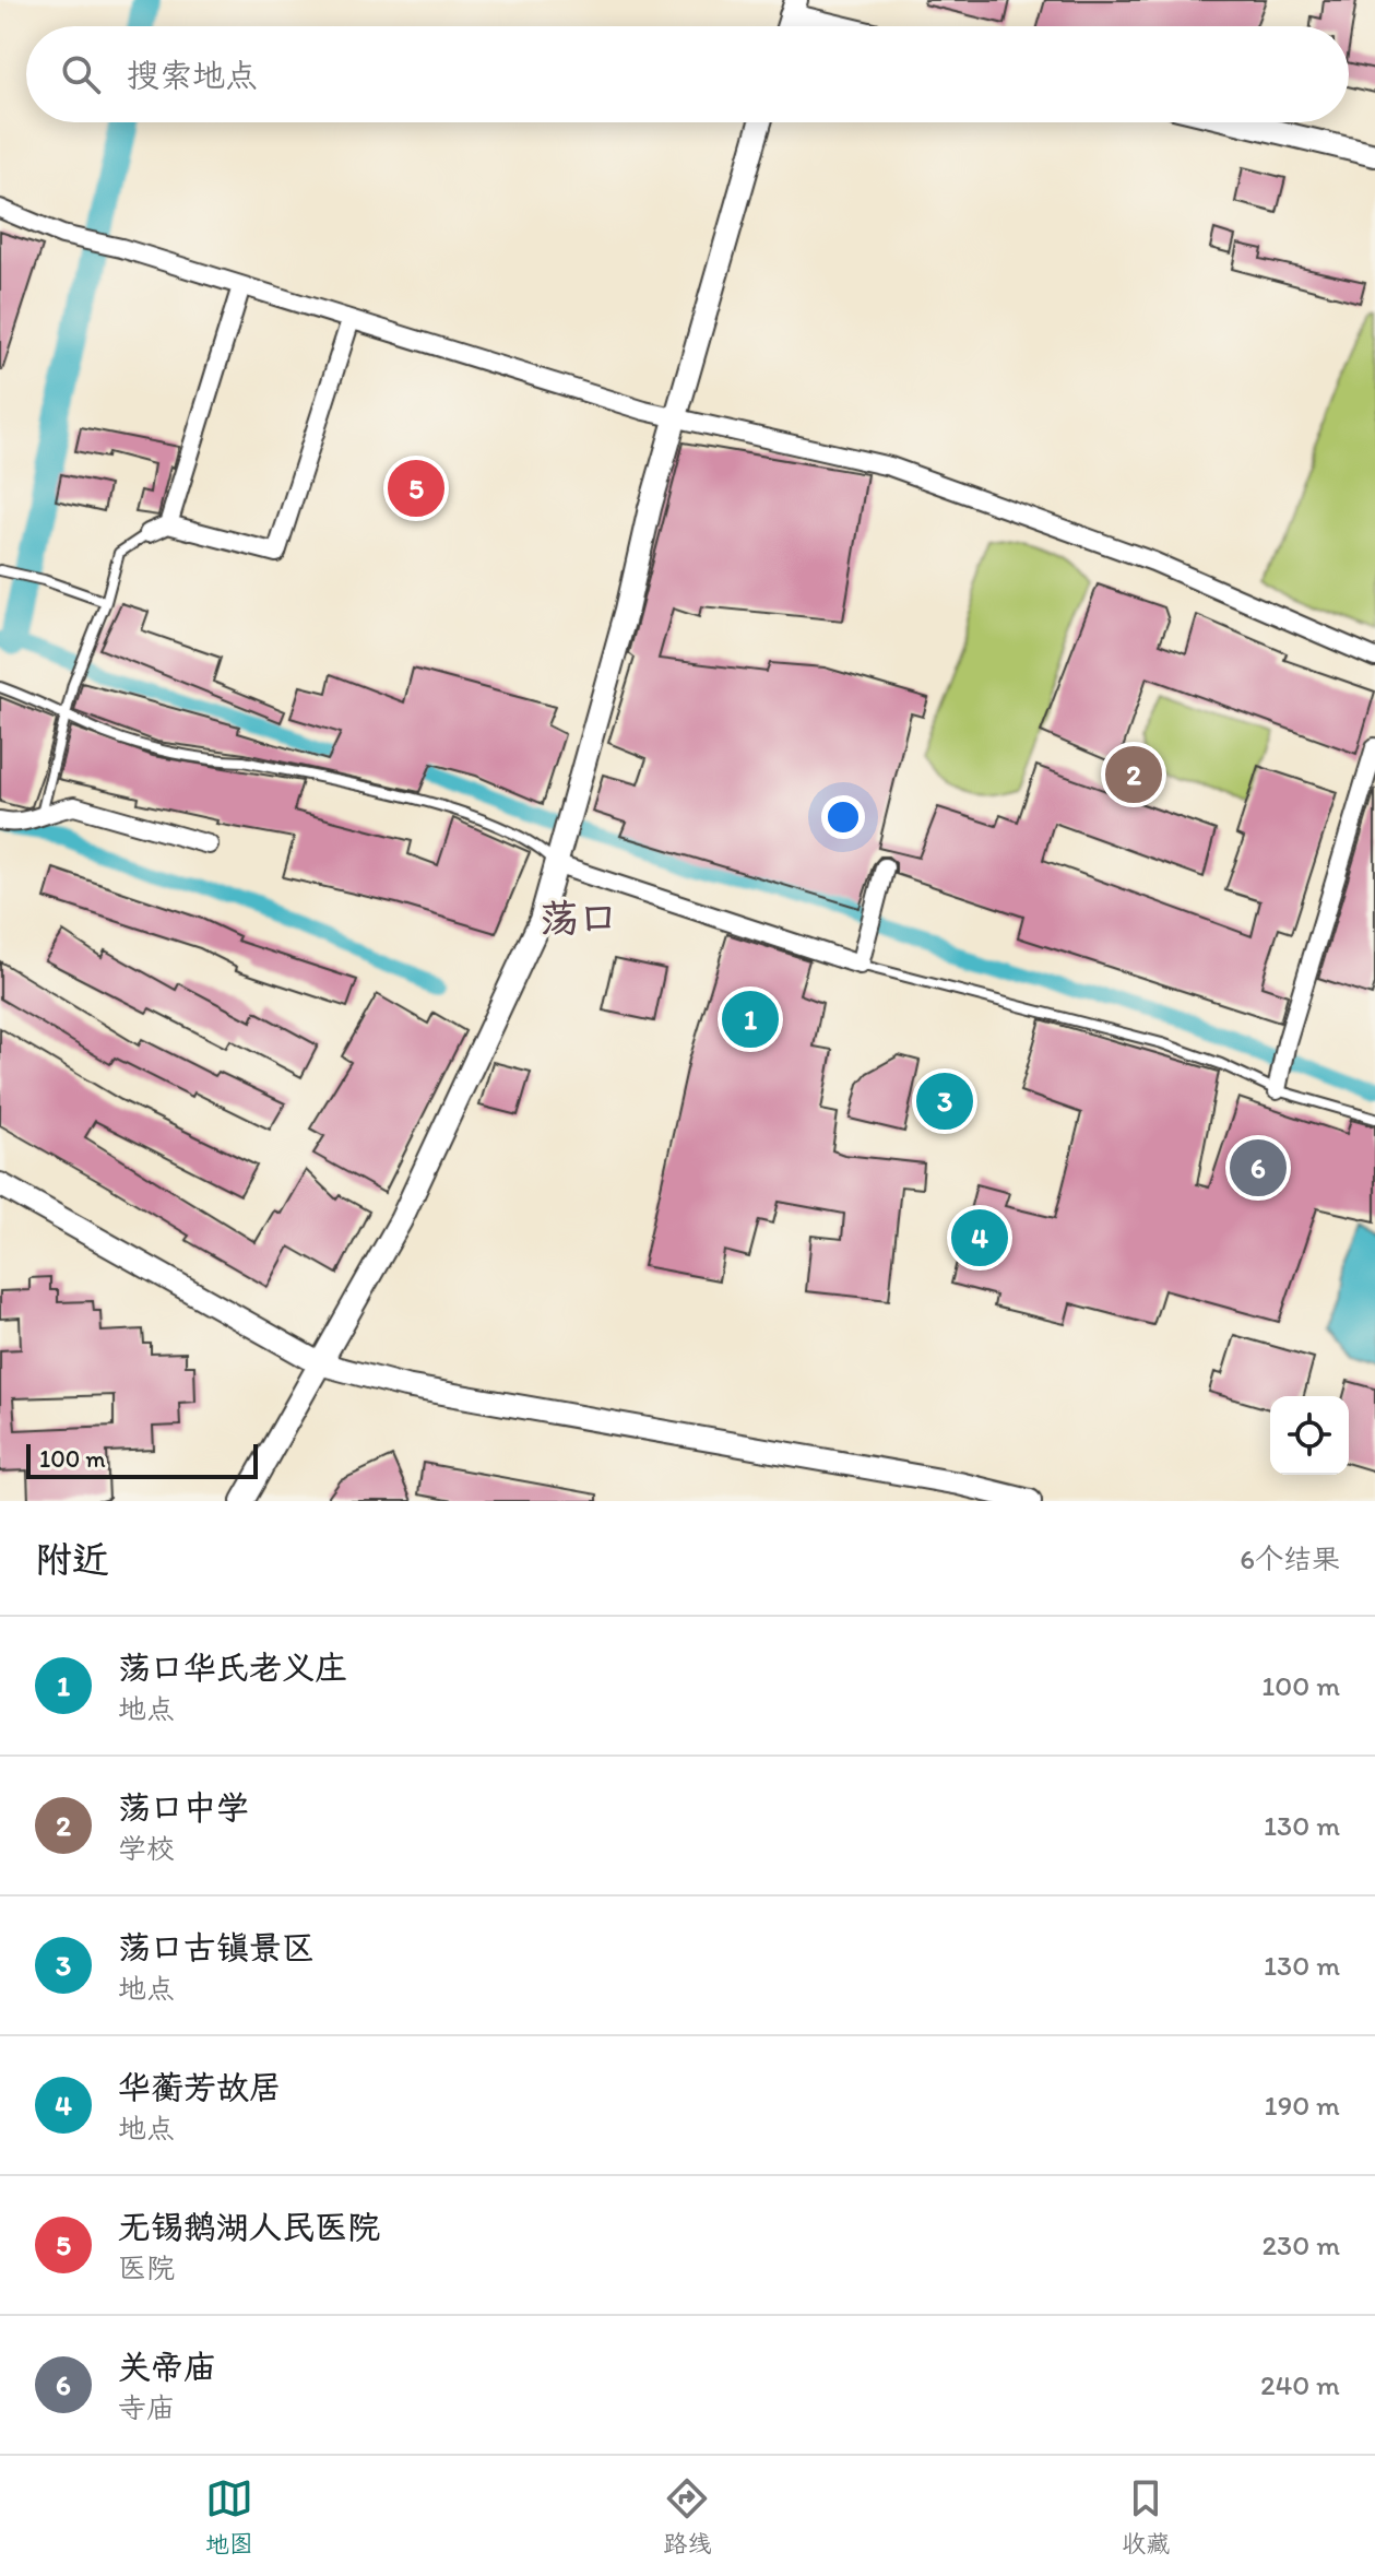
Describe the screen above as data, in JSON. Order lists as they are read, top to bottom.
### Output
{
  "districts": ["荡口"],
  "scale_bar": "100 m",
  "page": {
    "search": "搜索地点",
    "pins": [
      "5",
      "2",
      "1",
      "3",
      "6",
      "4"
    ],
    "scale": "100 m",
    "heading": ["附近", "6个结果"],
    "list": [
      {
        "mark": "1",
        "name": "荡口华氏老义庄",
        "note": "地点",
        "value": "100 m"
      },
      {
        "mark": "2",
        "name": "荡口中学",
        "note": "学校",
        "value": "130 m"
      },
      {
        "mark": "3",
        "name": "荡口古镇景区",
        "note": "地点",
        "value": "130 m"
      },
      {
        "mark": "4",
        "name": "华蘅芳故居",
        "note": "地点",
        "value": "190 m"
      },
      {
        "mark": "5",
        "name": "无锡鹅湖人民医院",
        "note": "医院",
        "value": "230 m"
      },
      {
        "mark": "6",
        "name": "关帝庙",
        "note": "寺庙",
        "value": "240 m"
      }
    ],
    "nav": ["地图", "路线", "收藏"]
  }
}
